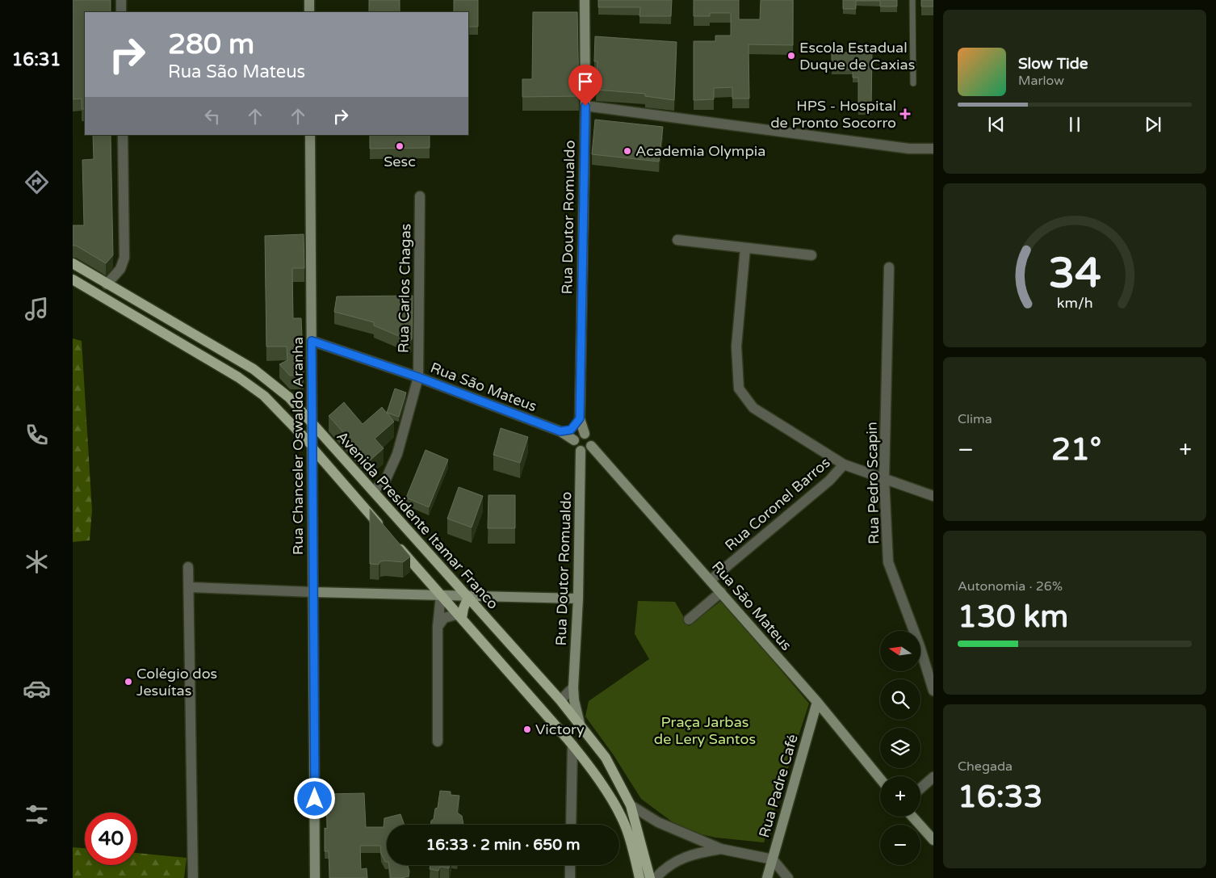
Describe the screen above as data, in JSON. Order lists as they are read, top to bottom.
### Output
{
  "streets": {
    "main road": [
      "Rua Doutor Romualdo",
      "Rua São Mateus",
      "Rua Chanceler Oswaldo Aranha",
      "Avenida Presidente Itamar Franco",
      "Rua Padre Café"
    ],
    "street": ["Rua Carlos Chagas", "Rua Pedro Scapin", "Rua Coronel Barros"]
  },
  "crossings": [
    ["Rua Doutor Romualdo", "Rua São Mateus"],
    ["Rua Doutor Romualdo", "Avenida Presidente Itamar Franco"],
    ["Rua Carlos Chagas", "Rua São Mateus"],
    ["Rua Carlos Chagas", "Avenida Presidente Itamar Franco"],
    ["Rua São Mateus", "Rua Chanceler Oswaldo Aranha"],
    ["Rua São Mateus", "Rua Coronel Barros"],
    ["Rua São Mateus", "Rua Padre Café"],
    ["Rua Chanceler Oswaldo Aranha", "Avenida Presidente Itamar Franco"]
  ],
  "parks": ["Praça Jarbas de Lery Santos"],
  "places": {
    "other": [
      "Escola Estadual Duque de Caxias",
      "Sesc",
      "Academia Olympia",
      "Colégio dos Jesuítas",
      "Victory"
    ],
    "health": ["HPS - Hospital de Pronto Socorro"]
  },
  "north": "left",
  "page": {
    "tabs": "16:31",
    "turn": ["280 m", "Rua São Mateus"],
    "song": ["Slow Tide", "Marlow"],
    "tile": [
      "Clima",
      ["Autonomia · 26%", "130 km"],
      ["Chegada", "16:33"]
    ],
    "heat": ["−", "21°", "+"],
    "map_buttons": ["+", "−"],
    "limit": "40",
    "trip": "16:33 · 2 min · 650 m",
    "gauge": ["34", "km/h"]
  }
}
